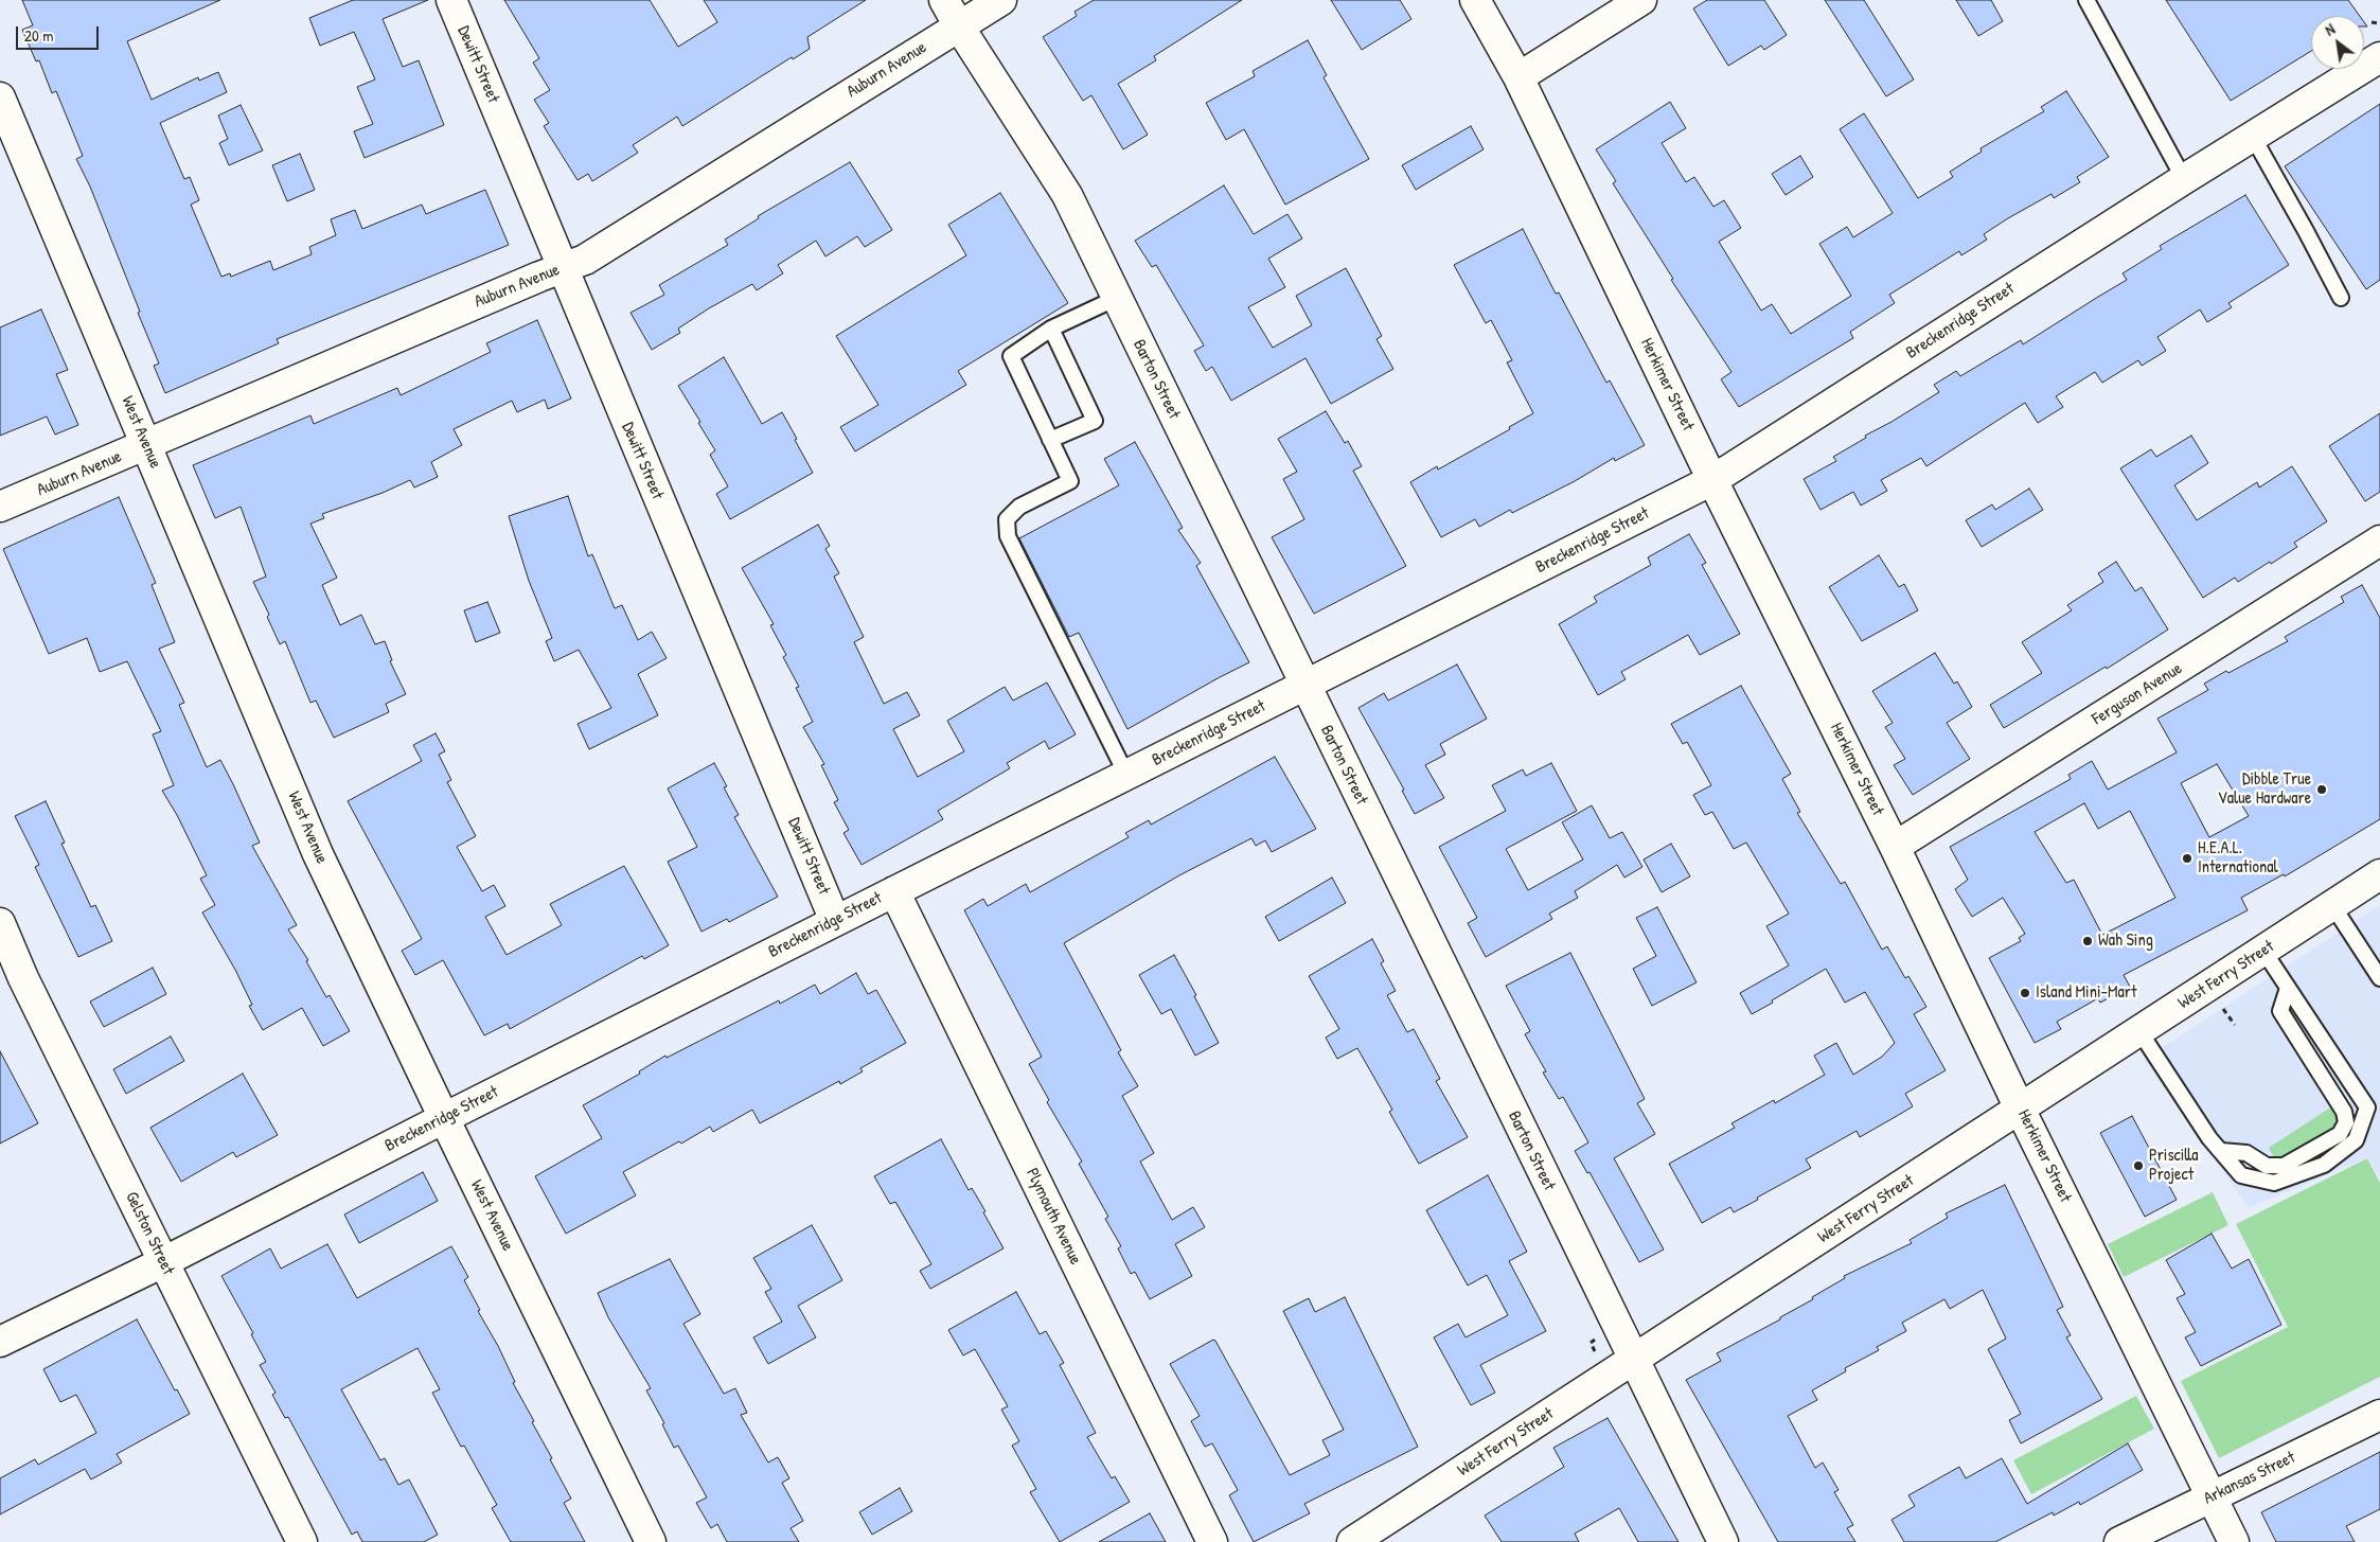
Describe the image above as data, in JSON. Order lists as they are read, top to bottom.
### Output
{
  "streets": {
    "street": [
      "Dewitt Street",
      "Auburn Avenue",
      "Breckenridge Street",
      "Barton Street",
      "Herkimer Street",
      "West Avenue",
      "Ferguson Avenue",
      "West Ferry Street",
      "Plymouth Avenue",
      "Gelston Street",
      "Arkansas Street"
    ]
  },
  "crossings": [
    ["Dewitt Street", "Auburn Avenue"],
    ["Dewitt Street", "Breckenridge Street"],
    ["Auburn Avenue", "Barton Street"],
    ["Auburn Avenue", "West Avenue"],
    ["Breckenridge Street", "Barton Street"],
    ["Breckenridge Street", "Herkimer Street"],
    ["Breckenridge Street", "West Avenue"],
    ["Breckenridge Street", "Plymouth Avenue"],
    ["Breckenridge Street", "Gelston Street"],
    ["Barton Street", "West Ferry Street"],
    ["Herkimer Street", "Ferguson Avenue"],
    ["Herkimer Street", "West Ferry Street"],
    ["Herkimer Street", "Arkansas Street"]
  ],
  "places": [
    "Dibble True Value Hardware",
    "H.E.A.L. International",
    "Wah Sing",
    "Island Mini-Mart",
    "Priscilla Project"
  ],
  "scale_bar": "20 m",
  "north": "top left"
}
